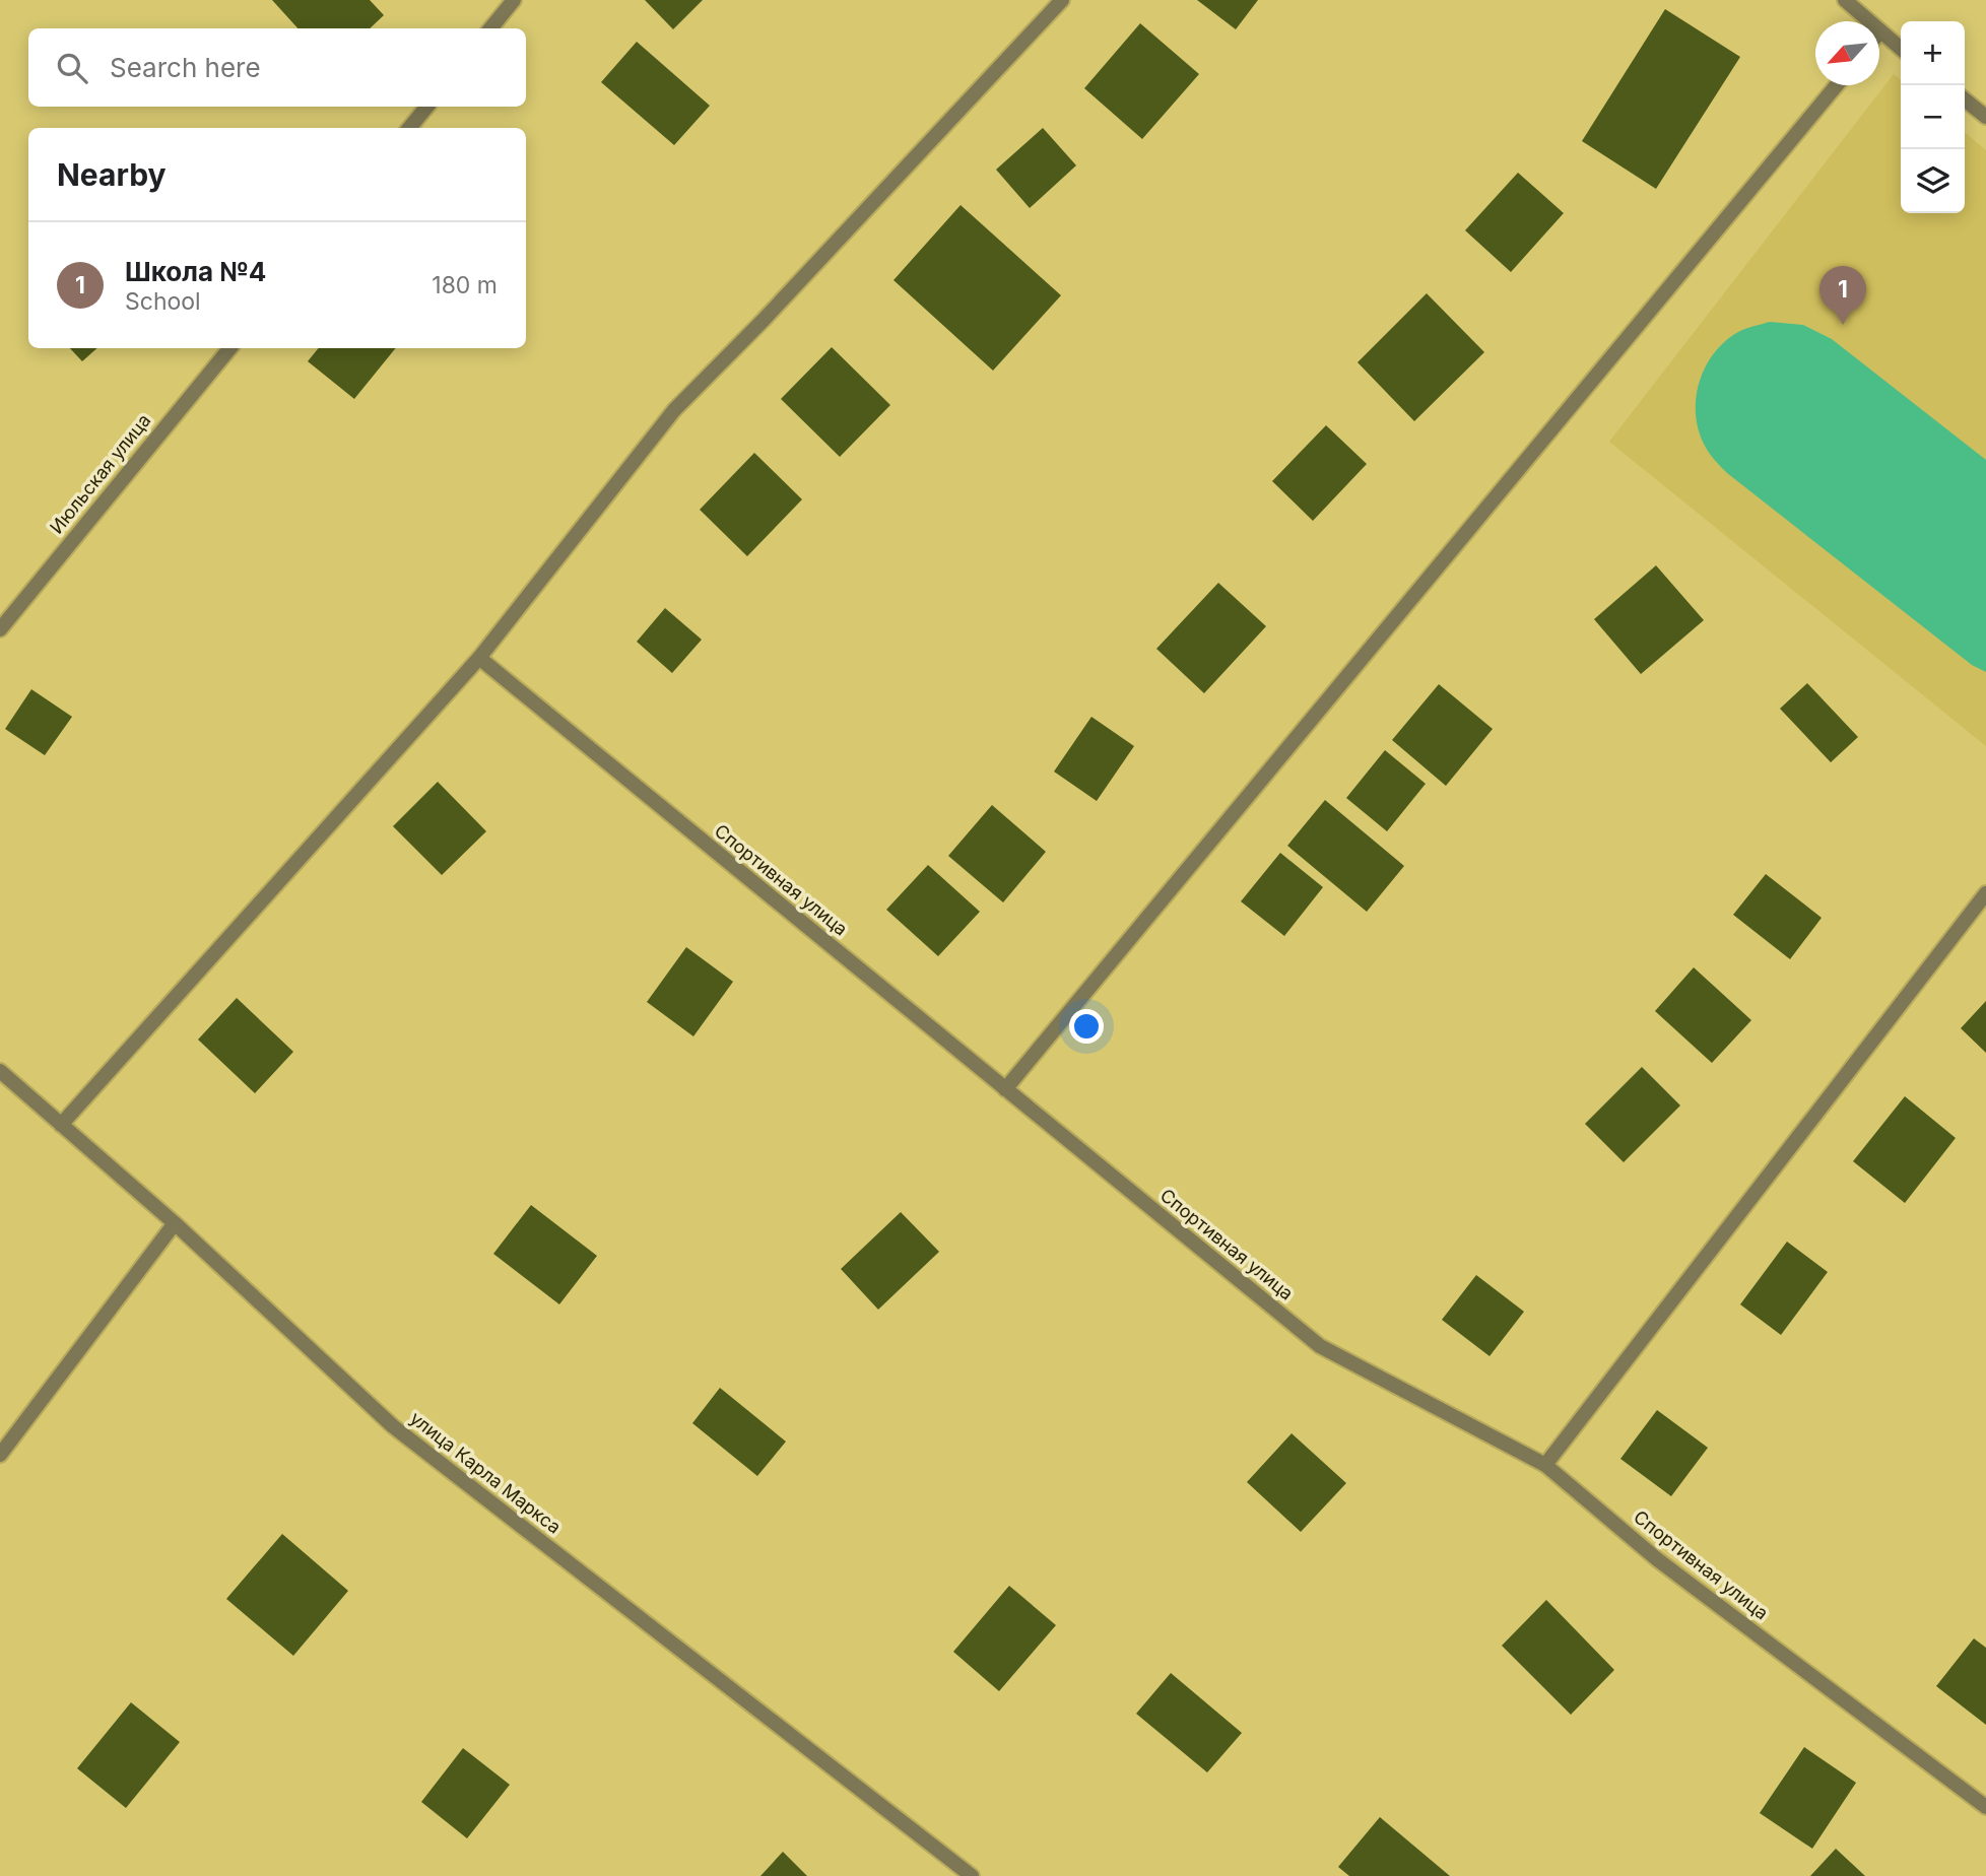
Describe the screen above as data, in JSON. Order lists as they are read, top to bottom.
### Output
{
  "streets": {
    "street": ["Июльская улица", "Спортивная улица", "улица Карла Маркса"]
  },
  "north": "bottom left",
  "page": {
    "map_buttons": ["+", "−"],
    "search": "Search here",
    "heading": "Nearby",
    "list": [
      {
        "mark": "1",
        "name": "Школа №4",
        "note": "School",
        "value": "180 m"
      }
    ],
    "pins": "1"
  }
}
